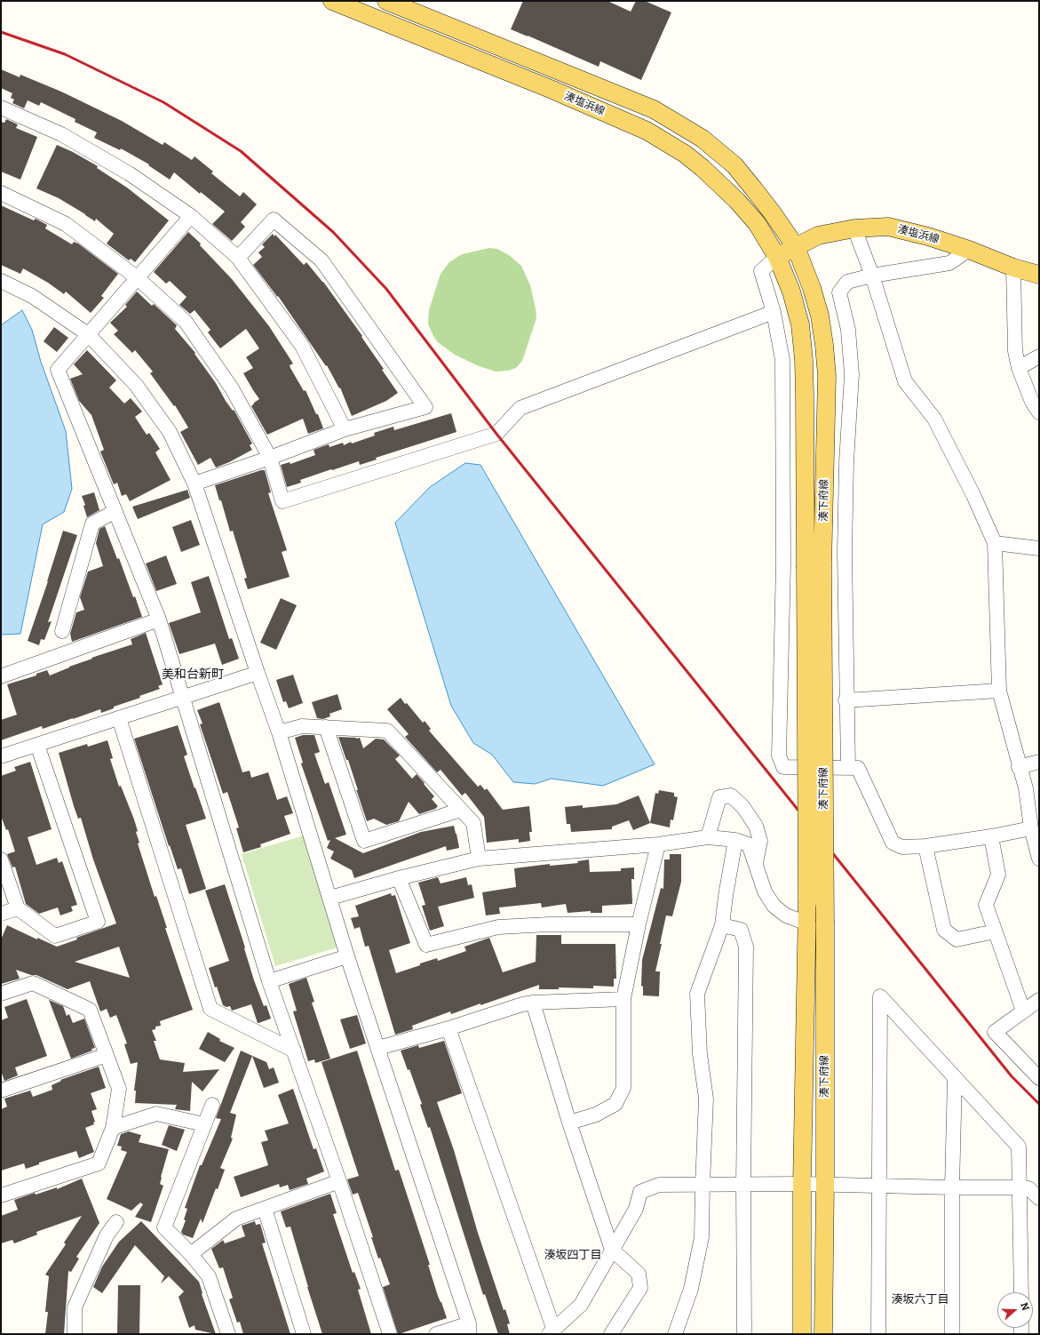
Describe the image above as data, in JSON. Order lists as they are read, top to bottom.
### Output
{
  "streets": {
    "main road": ["湊塩浜線", "湊下府線"]
  },
  "crossings": [
    ["湊塩浜線", "湊下府線"]
  ],
  "districts": ["美和台新町", "湊坂四丁目", "湊坂六丁目"],
  "north": "right"
}
